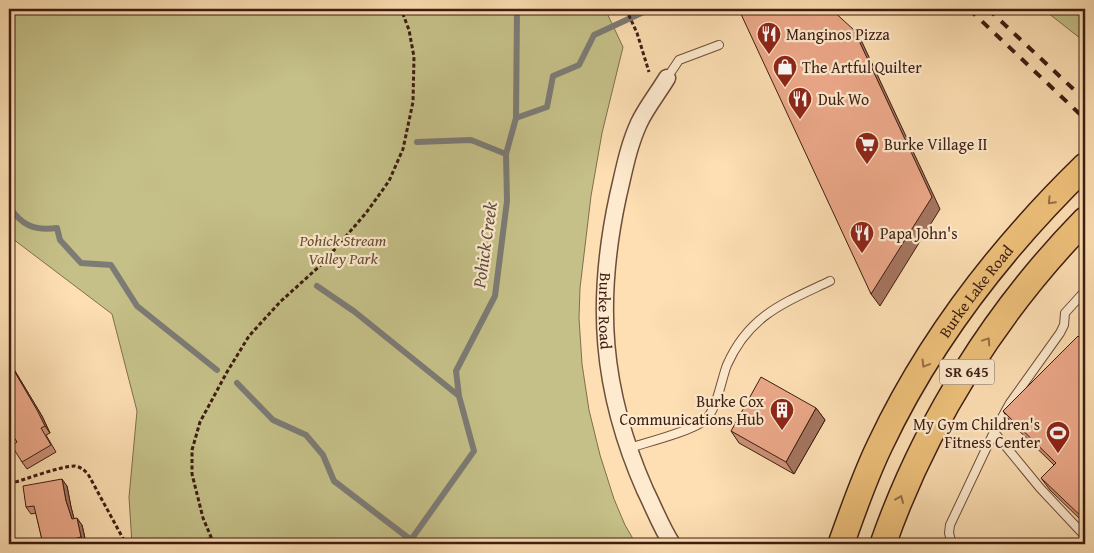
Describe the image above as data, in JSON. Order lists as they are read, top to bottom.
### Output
{
  "streets": {
    "main road": ["Burke Lake Road", "SR 645"],
    "street": ["Burke Road"]
  },
  "water": ["Pohick Creek"],
  "parks": ["Pohick Stream Valley Park"],
  "places": {
    "restaurant": ["Manginos Pizza", "Duk Wo", "Papa John's"],
    "shop": ["The Artful Quilter"],
    "supermarket": ["Burke Village II"],
    "building": ["Burke Cox Communications Hub"],
    "sports": ["My Gym Children's Fitness Center"]
  }
}
